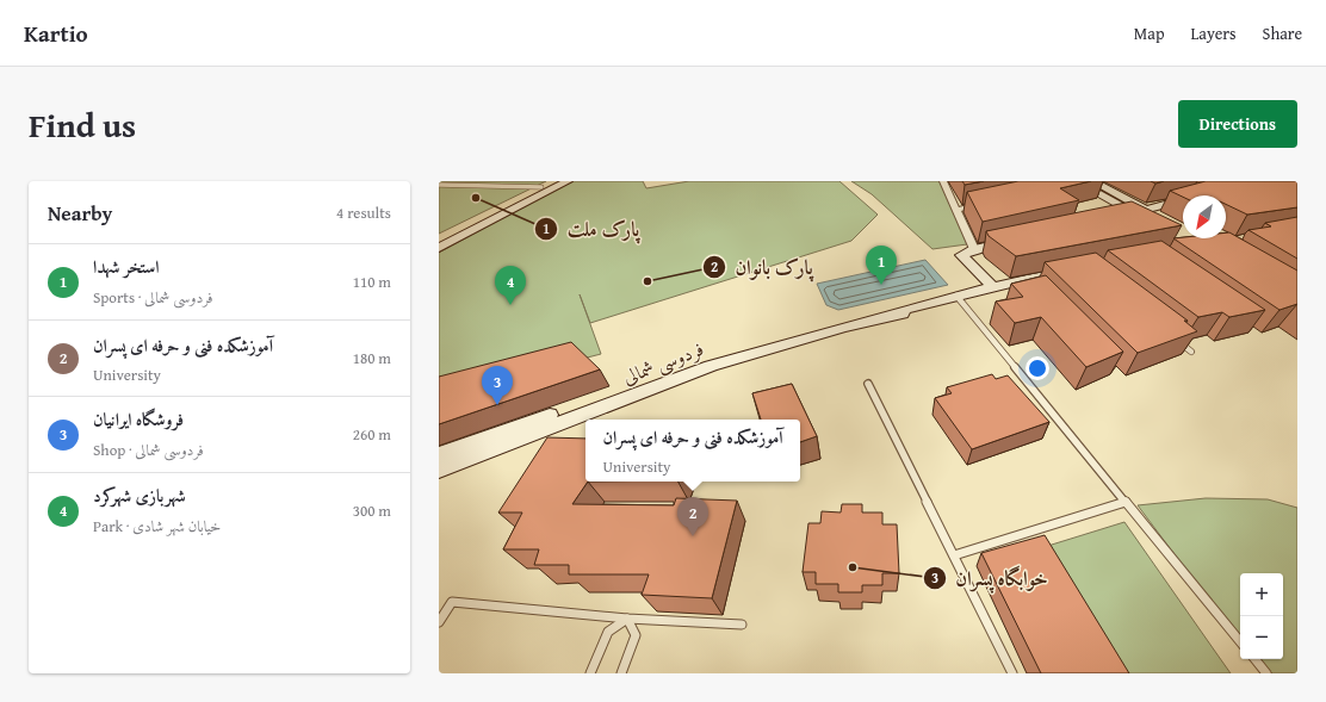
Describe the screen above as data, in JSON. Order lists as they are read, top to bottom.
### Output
{
  "streets": {
    "main road": ["فردوسی شمالی"]
  },
  "places": ["پارک ملت", "پارک بانوان", "خوابگاه پسران"],
  "north": "bottom left",
  "page": {
    "header": "Kartio",
    "nav": ["Map", "Layers", "Share"],
    "title": "Find us",
    "buttons": "Directions",
    "heading": ["Nearby", "4 results"],
    "list": [
      {
        "mark": "1",
        "name": "استخر شهدا",
        "note": "Sports · فردوسی شمالی",
        "value": "110 m"
      },
      {
        "mark": "2",
        "name": "آموزشکده فنی و حرفه ای پسران",
        "note": "University",
        "value": "180 m"
      },
      {
        "mark": "3",
        "name": "فروشگاه ایرانیان",
        "note": "Shop · فردوسی شمالی",
        "value": "260 m"
      },
      {
        "mark": "4",
        "name": "شهربازی شهرکرد",
        "note": "Park · خیابان شهر شادی",
        "value": "300 m"
      }
    ],
    "pins": [
      "1",
      "4",
      "3",
      "2"
    ],
    "popup": ["آموزشکده فنی و حرفه ای پسران", "University"],
    "map_buttons": ["+", "−"]
  }
}
